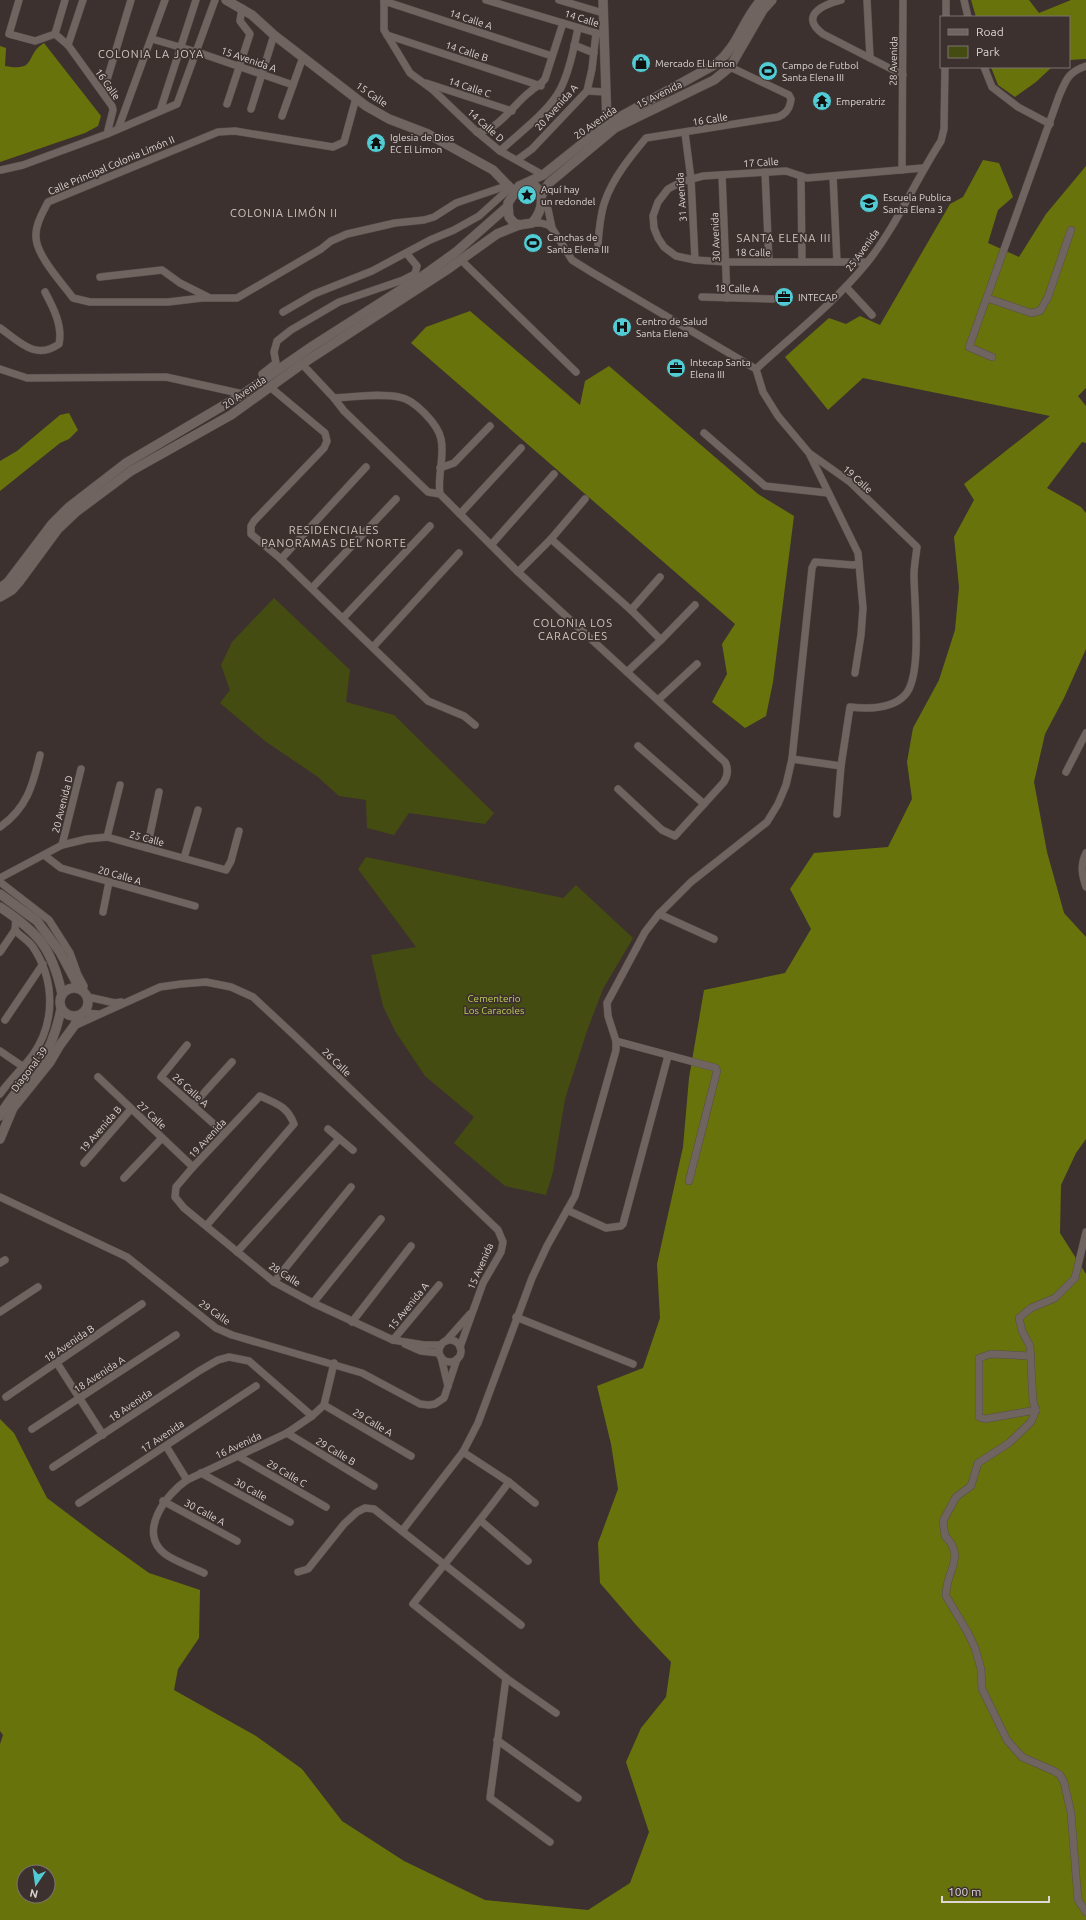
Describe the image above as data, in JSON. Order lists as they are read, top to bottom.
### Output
{
  "streets": {
    "main road": [
      "15 Calle",
      "15 Avenida",
      "20 Avenida A",
      "20 Avenida",
      "Diagonal 39"
    ],
    "street": [
      "14 Calle",
      "14 Calle A",
      "14 Calle B",
      "15 Avenida A",
      "28 Avenida",
      "16 Calle",
      "14 Calle C",
      "14 Calle D",
      "17 Calle",
      "Calle Principal Colonia Limón II",
      "31 Avenida",
      "30 Avenida",
      "25 Avenida",
      "18 Calle",
      "18 Calle A",
      "19 Calle",
      "20 Avenida D",
      "25 Calle",
      "20 Calle A",
      "26 Calle",
      "26 Calle A",
      "27 Calle",
      "19 Avenida B",
      "19 Avenida",
      "28 Calle",
      "29 Calle",
      "18 Avenida B",
      "18 Avenida A",
      "18 Avenida",
      "29 Calle A",
      "17 Avenida",
      "16 Avenida",
      "29 Calle B",
      "29 Calle C",
      "30 Calle",
      "30 Calle A"
    ]
  },
  "crossings": [
    ["14 Calle", "20 Avenida A"],
    ["15 Avenida A", "28 Calle"],
    ["28 Avenida", "17 Calle"],
    ["16 Calle", "15 Avenida"],
    ["16 Calle", "31 Avenida"],
    ["14 Calle C", "14 Calle D"],
    ["15 Calle", "15 Avenida"],
    ["15 Calle", "20 Avenida"],
    ["15 Calle", "Calle Principal Colonia Limón II"],
    ["15 Avenida", "20 Avenida"],
    ["15 Avenida", "Calle Principal Colonia Limón II"],
    ["15 Avenida", "26 Calle"],
    ["15 Avenida", "28 Calle"],
    ["20 Avenida A", "20 Avenida"],
    ["20 Avenida A", "14 Calle D"],
    ["20 Avenida", "14 Calle D"],
    ["20 Avenida", "Calle Principal Colonia Limón II"],
    ["17 Calle", "31 Avenida"],
    ["17 Calle", "30 Avenida"],
    ["17 Calle", "25 Avenida"],
    ["17 Calle", "18 Calle"],
    ["31 Avenida", "18 Calle"],
    ["30 Avenida", "18 Calle"],
    ["30 Avenida", "18 Calle A"],
    ["25 Avenida", "18 Calle"],
    ["25 Avenida", "19 Calle"],
    ["20 Avenida D", "25 Calle"],
    ["20 Avenida D", "20 Calle A"],
    ["26 Calle", "Diagonal 39"],
    ["26 Calle A", "19 Avenida"],
    ["27 Calle", "19 Avenida B"],
    ["27 Calle", "19 Avenida"],
    ["19 Avenida", "28 Calle"],
    ["18 Avenida", "16 Avenida"],
    ["29 Calle A", "16 Avenida"],
    ["16 Avenida", "29 Calle B"],
    ["16 Avenida", "29 Calle C"],
    ["16 Avenida", "30 Calle"],
    ["16 Avenida", "30 Calle A"]
  ],
  "districts": [
    "COLONIA LA JOYA",
    "COLONIA LIMÓN II",
    "SANTA ELENA III",
    "RESIDENCIALES PANORAMAS DEL NORTE",
    "COLONIA LOS CARACOLES"
  ],
  "parks": ["Cementerio Los Caracoles"],
  "places": {
    "shop": ["Mercado El Limon"],
    "sports": ["Campo de Futbol Santa Elena III", "Canchas de Santa Elena III"],
    "temple": ["Emperatriz", "Iglesia de Dios EC El Limon"],
    "place": ["Aquí hay un redondel"],
    "school or university": ["Escuela Publica Santa Elena 3"],
    "office": ["INTECAP", "Intecap Santa Elena III"],
    "hospital": ["Centro de Salud Santa Elena"]
  },
  "legend": ["Road", "Park"],
  "scale_bar": "100 m",
  "north": "bottom"
}
